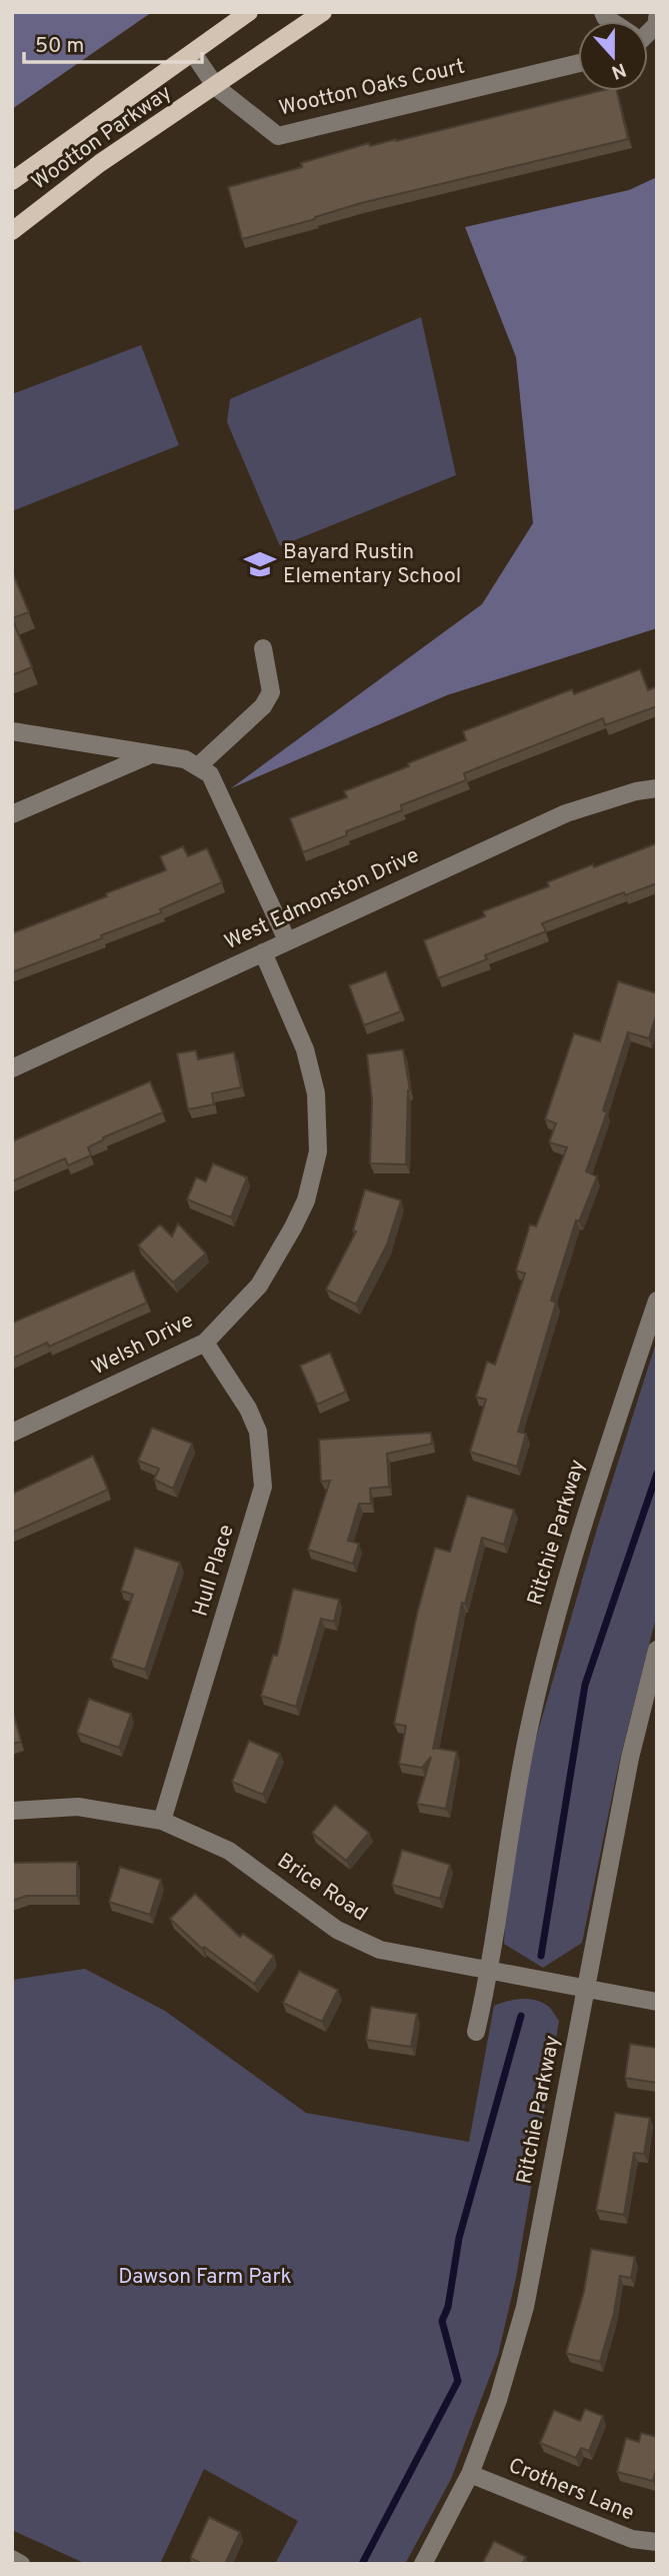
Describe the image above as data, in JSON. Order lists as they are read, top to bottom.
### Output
{
  "streets": {
    "main road": ["Wootton Parkway"],
    "street": [
      "Wootton Oaks Court",
      "West Edmonston Drive",
      "Welsh Drive",
      "Ritchie Parkway",
      "Hull Place",
      "Brice Road",
      "Crothers Lane"
    ]
  },
  "crossings": [
    ["Wootton Oaks Court", "Wootton Parkway"],
    ["West Edmonston Drive", "Welsh Drive"],
    ["Welsh Drive", "Hull Place"],
    ["Ritchie Parkway", "Brice Road"],
    ["Ritchie Parkway", "Crothers Lane"],
    ["Hull Place", "Brice Road"]
  ],
  "parks": ["Dawson Farm Park"],
  "places": {
    "school or university": ["Bayard Rustin Elementary School"]
  },
  "scale_bar": "50 m",
  "north": "bottom"
}
